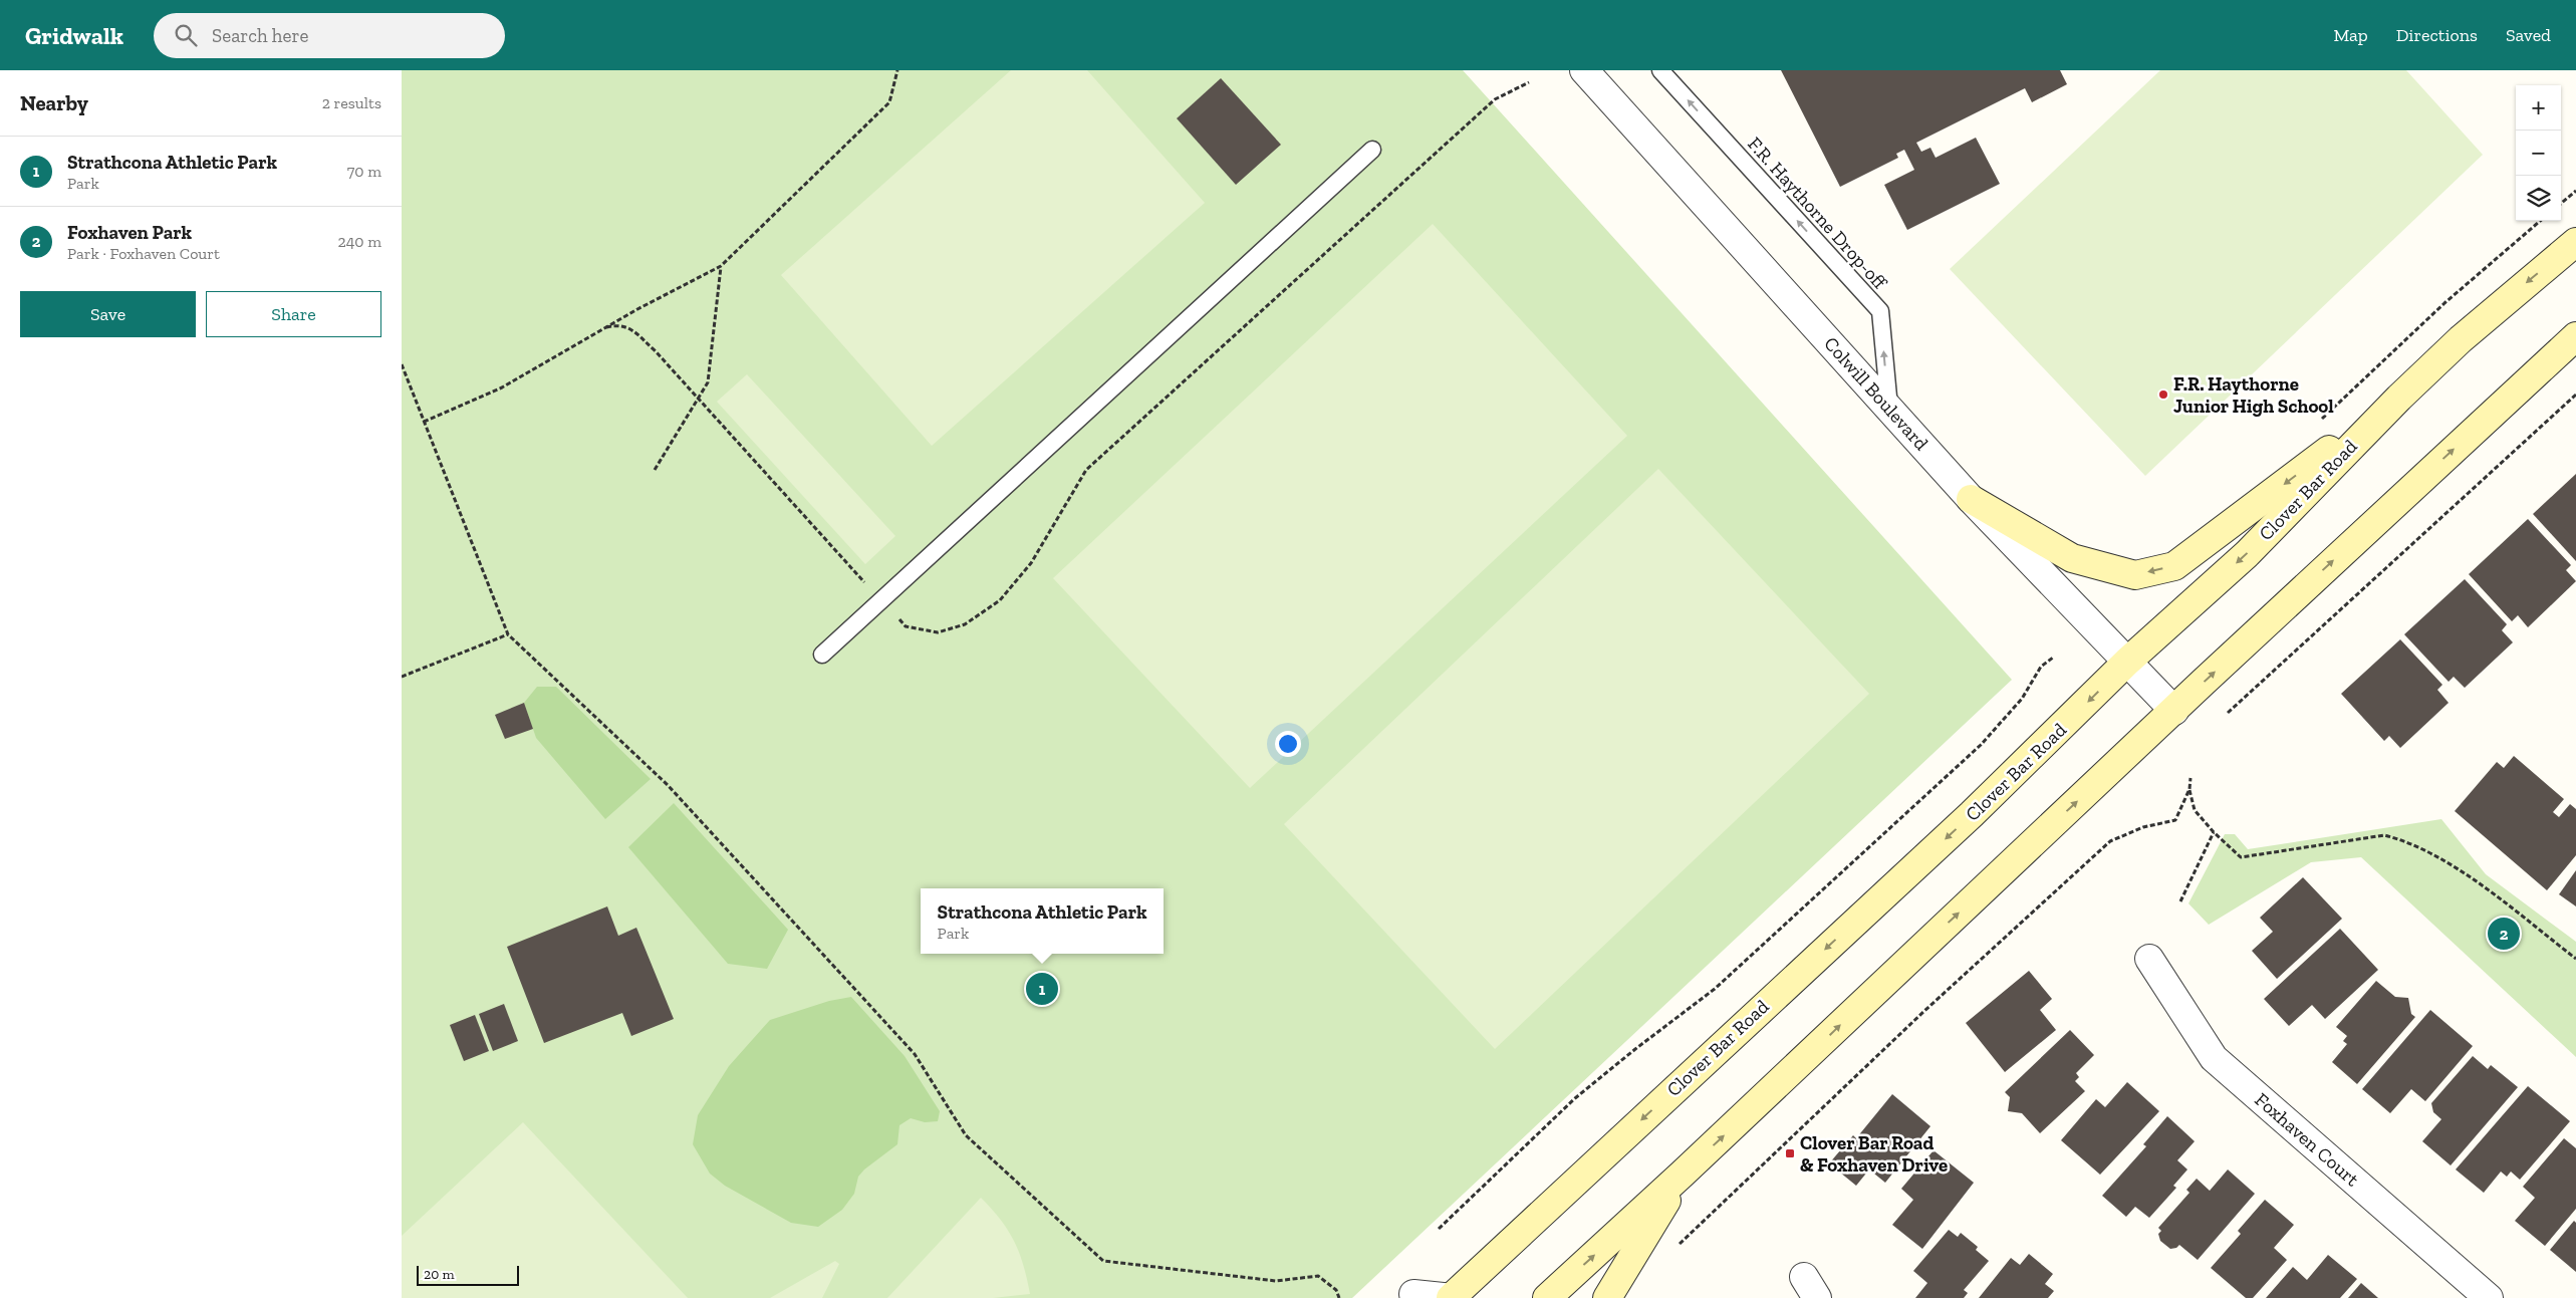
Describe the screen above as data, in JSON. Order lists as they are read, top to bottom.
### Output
{
  "streets": {
    "main road": ["Clover Bar Road"],
    "street": ["Colwill Boulevard", "Foxhaven Court"],
    "lane": ["F.R. Haythorne Drop-off"]
  },
  "crossings": [
    ["F.R. Haythorne Drop-off", "Colwill Boulevard"],
    ["Colwill Boulevard", "Clover Bar Road"]
  ],
  "one_way": ["F.R. Haythorne Drop-off"],
  "places": {
    "other": ["F.R. Haythorne Junior High School"],
    "transit": ["Clover Bar Road & Foxhaven Drive"]
  },
  "scale_bar": "20 m",
  "page": {
    "header": "Gridwalk",
    "search": "Search here",
    "nav": ["Map", "Directions", "Saved"],
    "heading": ["Nearby", "2 results"],
    "map_buttons": ["+", "−"],
    "list": [
      {
        "mark": "1",
        "name": "Strathcona Athletic Park",
        "note": "Park",
        "value": "70 m"
      },
      {
        "mark": "2",
        "name": "Foxhaven Park",
        "note": "Park · Foxhaven Court",
        "value": "240 m"
      }
    ],
    "buttons": ["Save", "Share"],
    "popup": ["Strathcona Athletic Park", "Park"],
    "pins": ["2", "1"],
    "scale": "20 m"
  }
}
